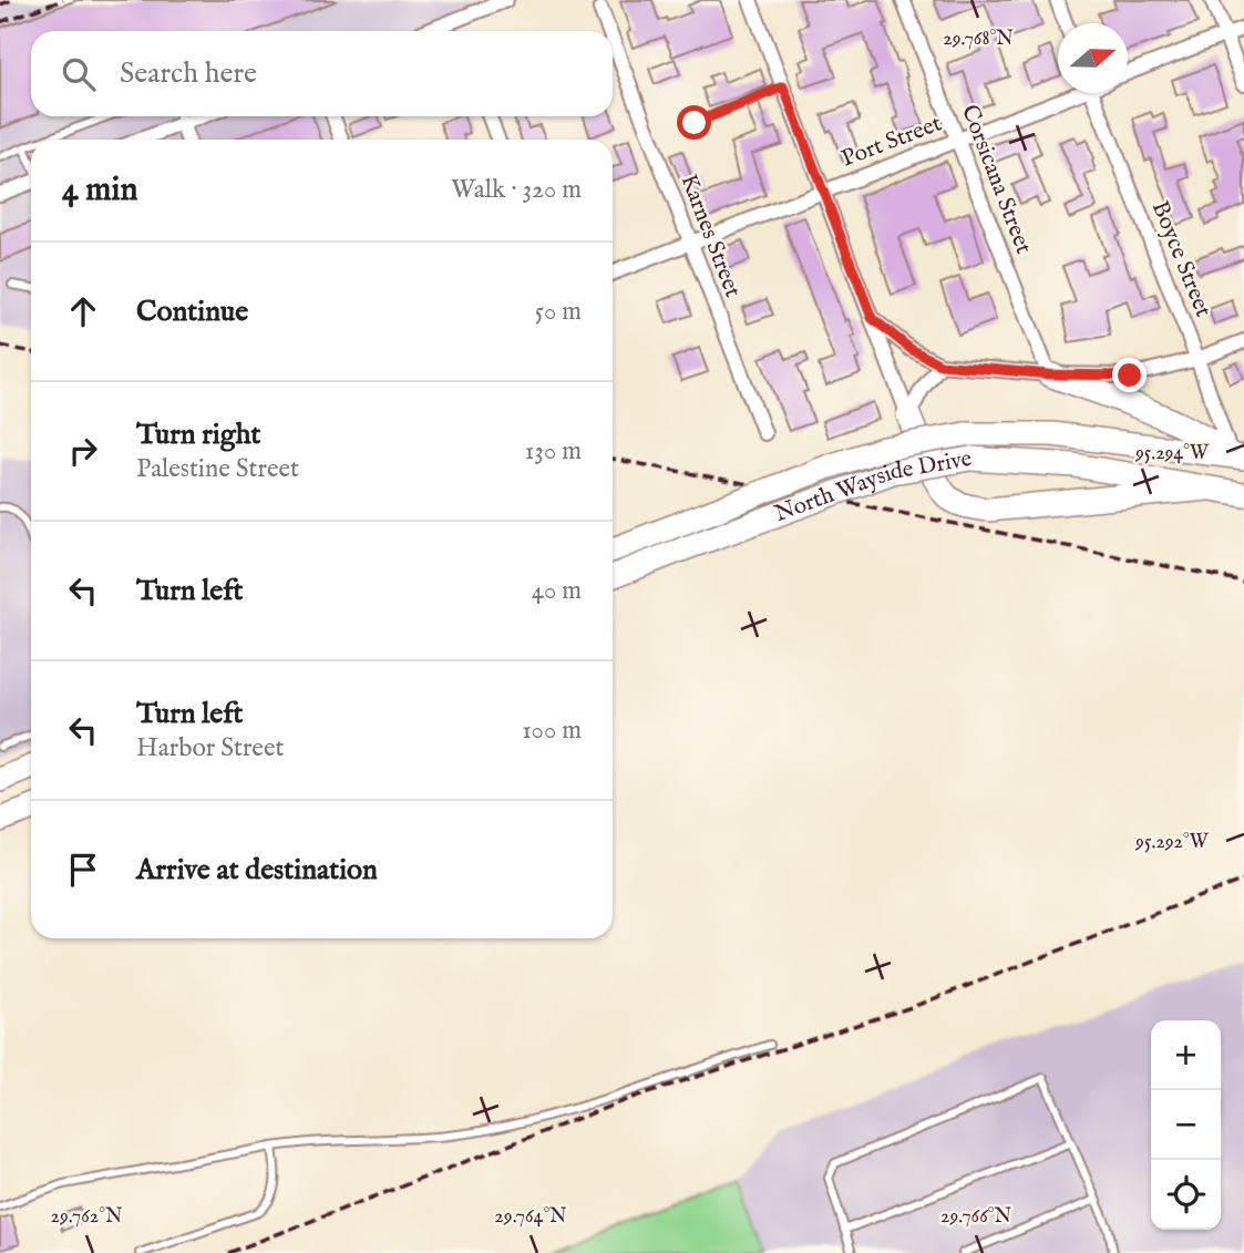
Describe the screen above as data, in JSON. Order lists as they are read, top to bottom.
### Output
{
  "streets": {
    "main road": ["North Wayside Drive"],
    "street": [
      "Port Street",
      "Corsicana Street",
      "Karnes Street",
      "Boyce Street"
    ]
  },
  "crossings": [
    ["Port Street", "Corsicana Street"],
    ["Port Street", "Karnes Street"],
    ["Boyce Street", "North Wayside Drive"]
  ],
  "north": "right",
  "page": {
    "search": "Search here",
    "heading": ["4 min", "Walk · 320 m"],
    "list": [
      ["Continue", "50 m"],
      ["Turn right", "Palestine Street", "130 m"],
      ["Turn left", "40 m"],
      ["Turn left", "Harbor Street", "100 m"],
      "Arrive at destination"
    ],
    "map_buttons": ["+", "−"]
  },
  "coordinates": [
    "29.768°N",
    "95.294°W",
    "95.292°W",
    "29.762°N",
    "29.764°N",
    "29.766°N"
  ]
}
